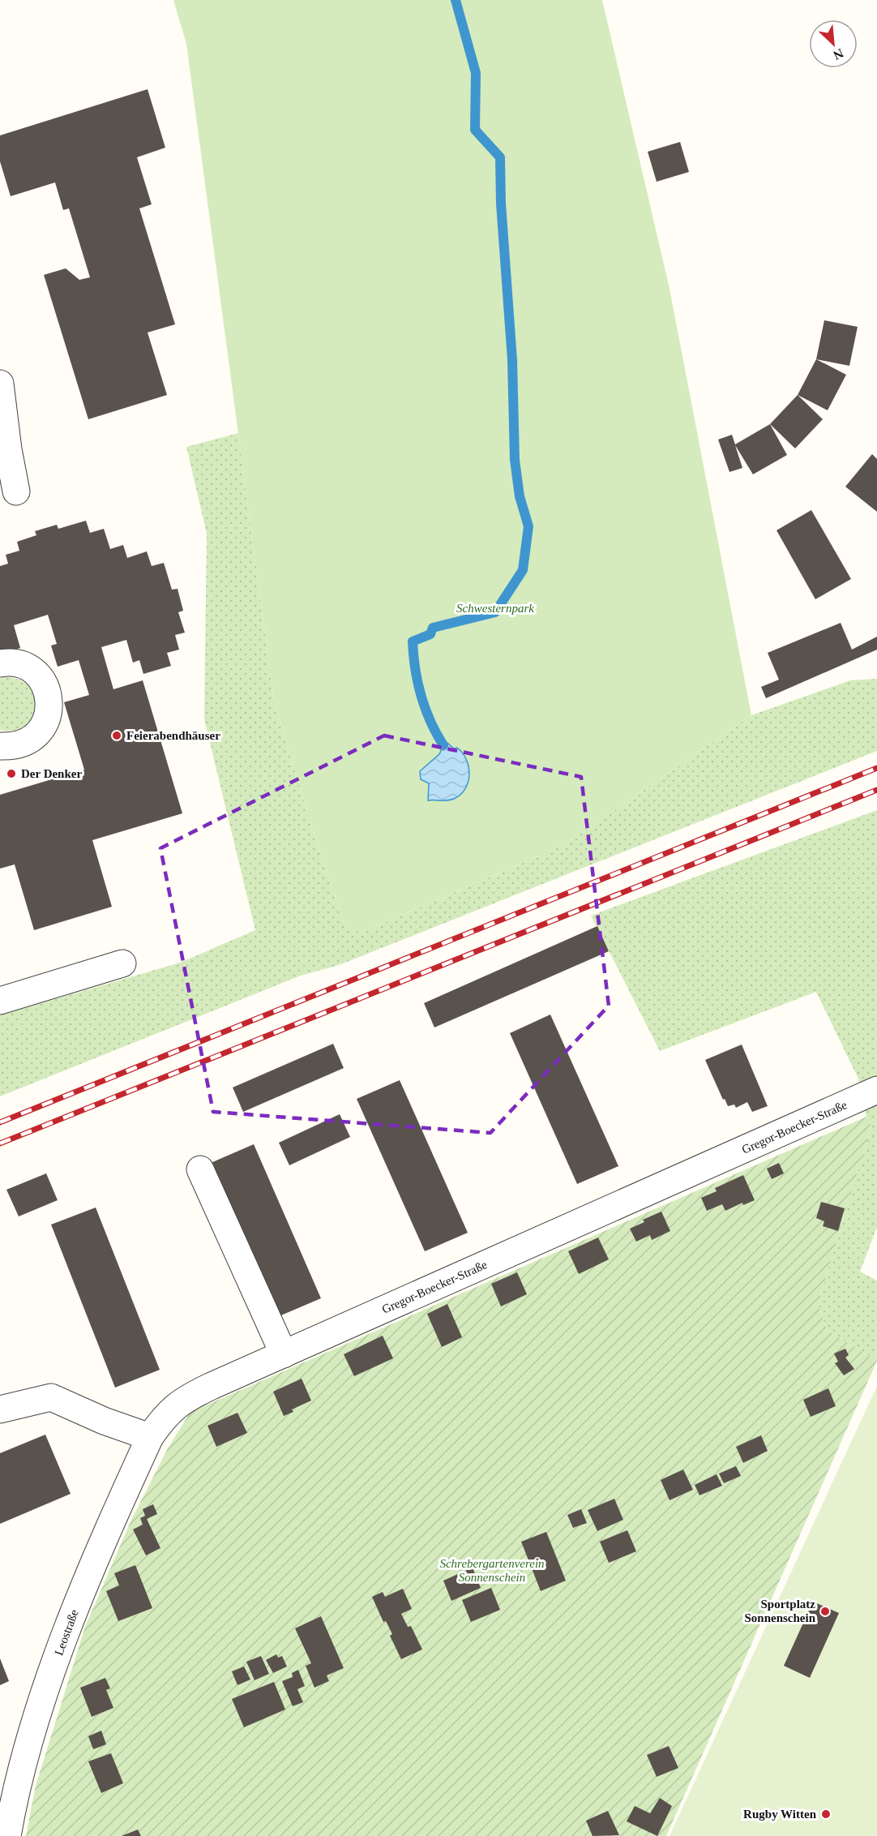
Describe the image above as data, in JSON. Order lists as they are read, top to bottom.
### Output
{
  "streets": {
    "street": ["Gregor-Boecker-Straße", "Leostraße"]
  },
  "crossings": [
    ["Gregor-Boecker-Straße", "Leostraße"]
  ],
  "parks": ["Schwesternpark", "Schrebergartenverein Sonnenschein"],
  "places": [
    "Feierabendhäuser",
    "Der Denker",
    "Sportplatz Sonnenschein",
    "Rugby Witten"
  ],
  "north": "bottom right"
}
